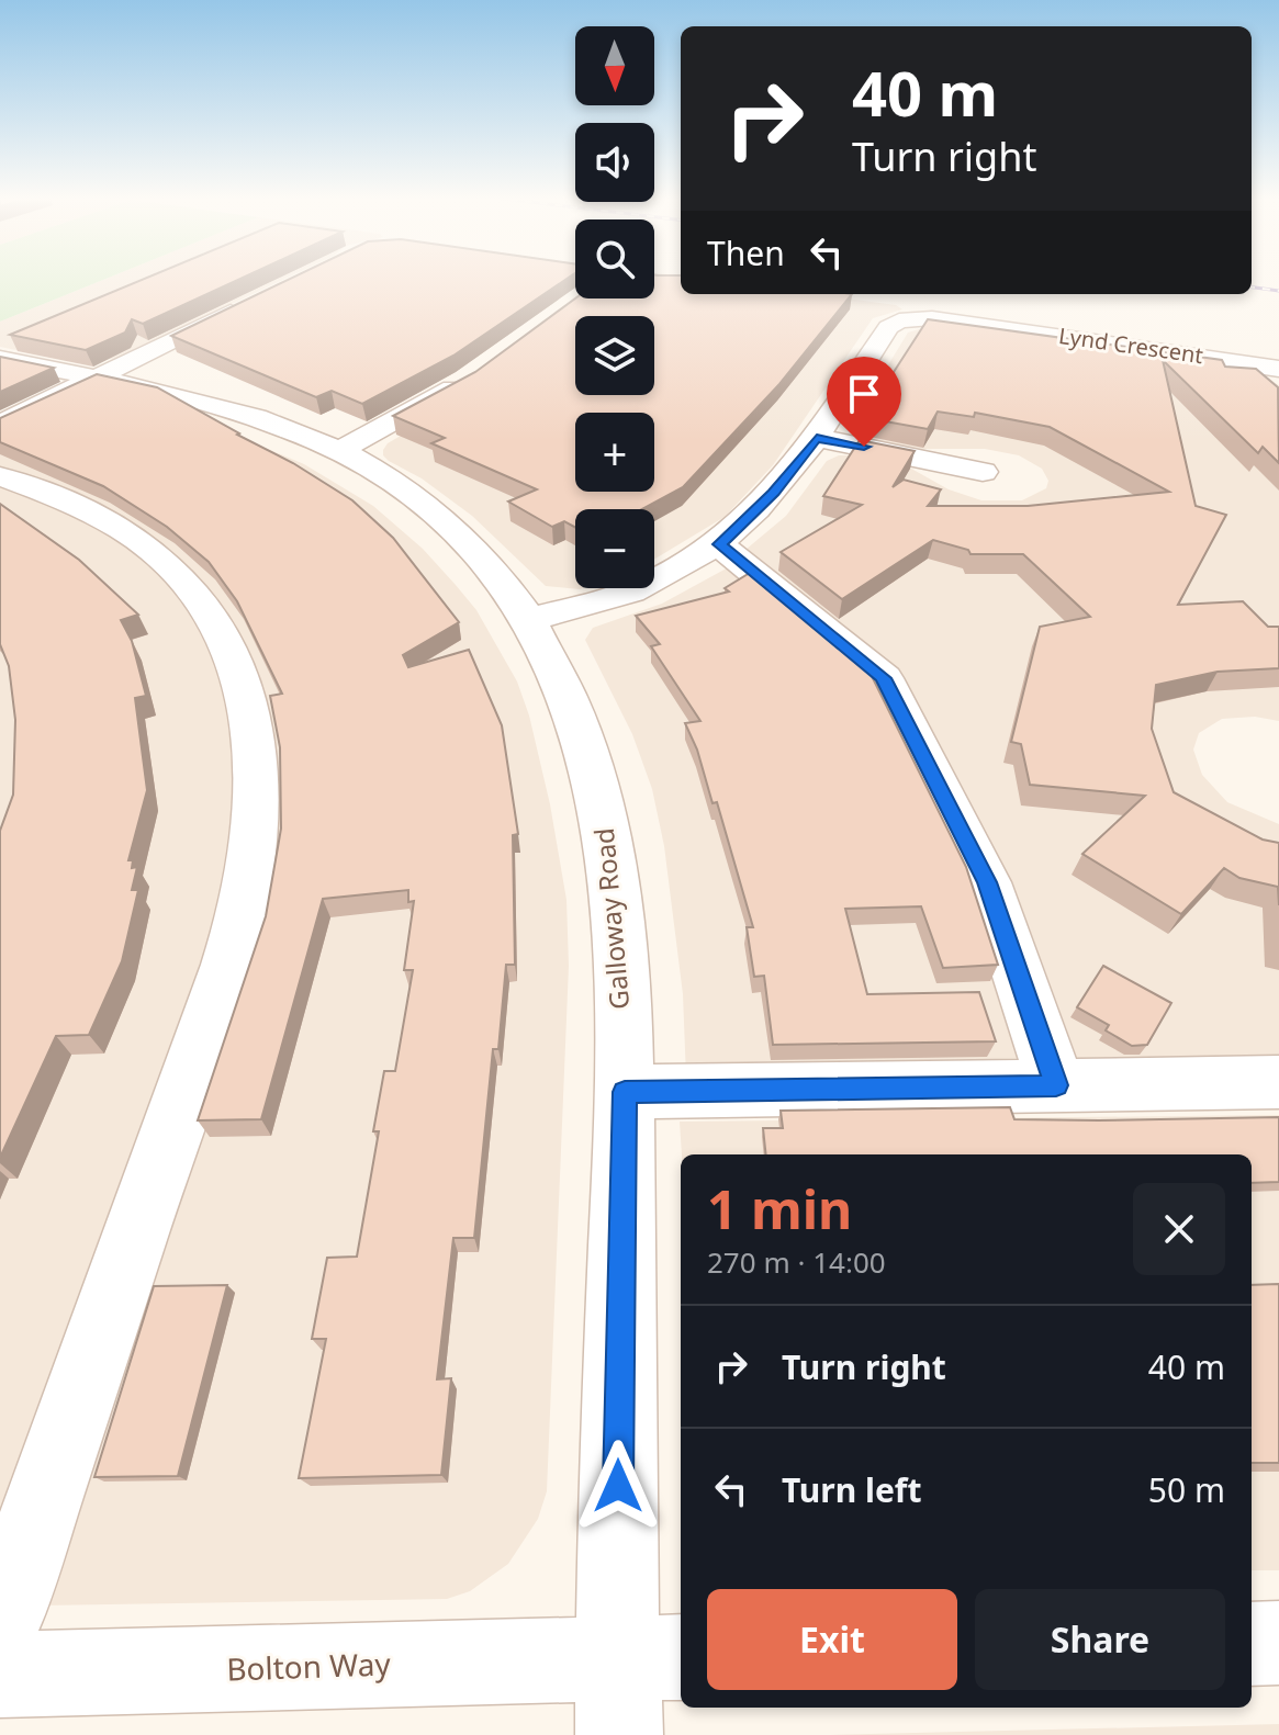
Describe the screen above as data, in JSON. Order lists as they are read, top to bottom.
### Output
{
  "streets": {
    "street": ["Lynd Crescent", "Galloway Road", "Bolton Way"]
  },
  "crossings": [
    ["Lynd Crescent", "Galloway Road"],
    ["Galloway Road", "Bolton Way"]
  ],
  "north": "bottom",
  "page": {
    "map_buttons": ["+", "−"],
    "turn": ["40 m", "Turn right"],
    "then": "Then",
    "heading": ["1 min", "270 m · 14:00"],
    "list": [
      {
        "name": "Turn right",
        "value": "40 m"
      },
      {
        "name": "Turn left",
        "value": "50 m"
      }
    ],
    "buttons": ["Exit", "Share"]
  }
}
